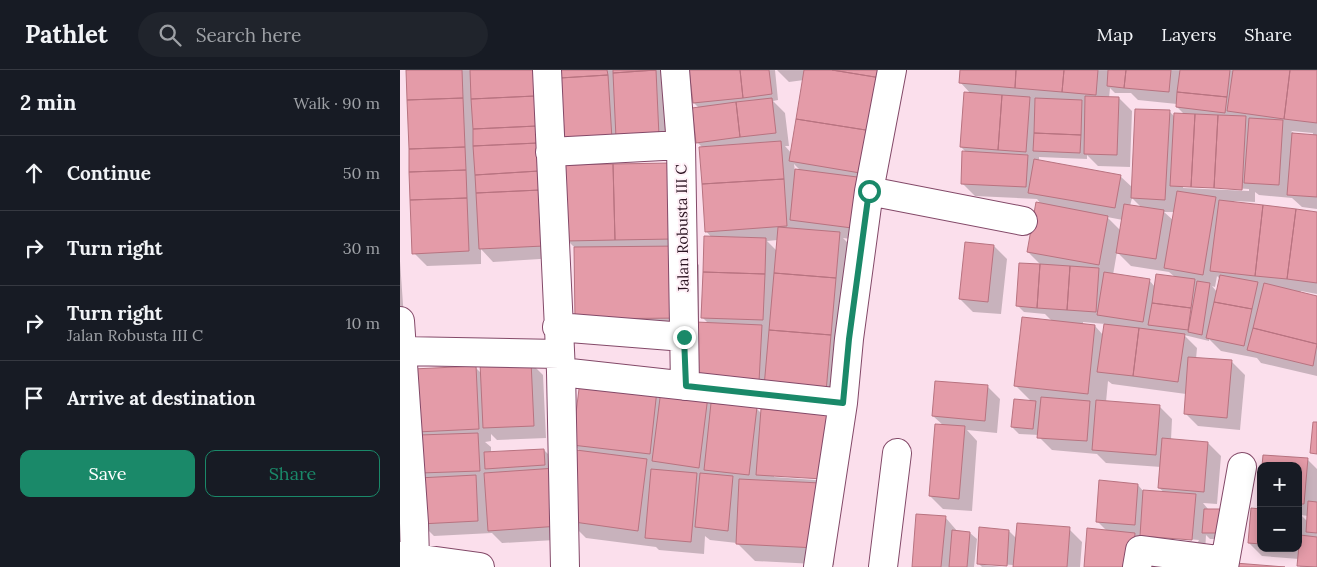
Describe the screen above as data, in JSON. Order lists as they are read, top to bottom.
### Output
{
  "streets": {
    "street": ["Jalan Robusta III C"]
  },
  "page": {
    "header": "Pathlet",
    "search": "Search here",
    "nav": ["Map", "Layers", "Share"],
    "heading": ["2 min", "Walk · 90 m"],
    "list": [
      ["Continue", "50 m"],
      ["Turn right", "30 m"],
      ["Turn right", "Jalan Robusta III C", "10 m"],
      "Arrive at destination"
    ],
    "buttons": ["Save", "Share"],
    "map_buttons": ["+", "−"]
  }
}
